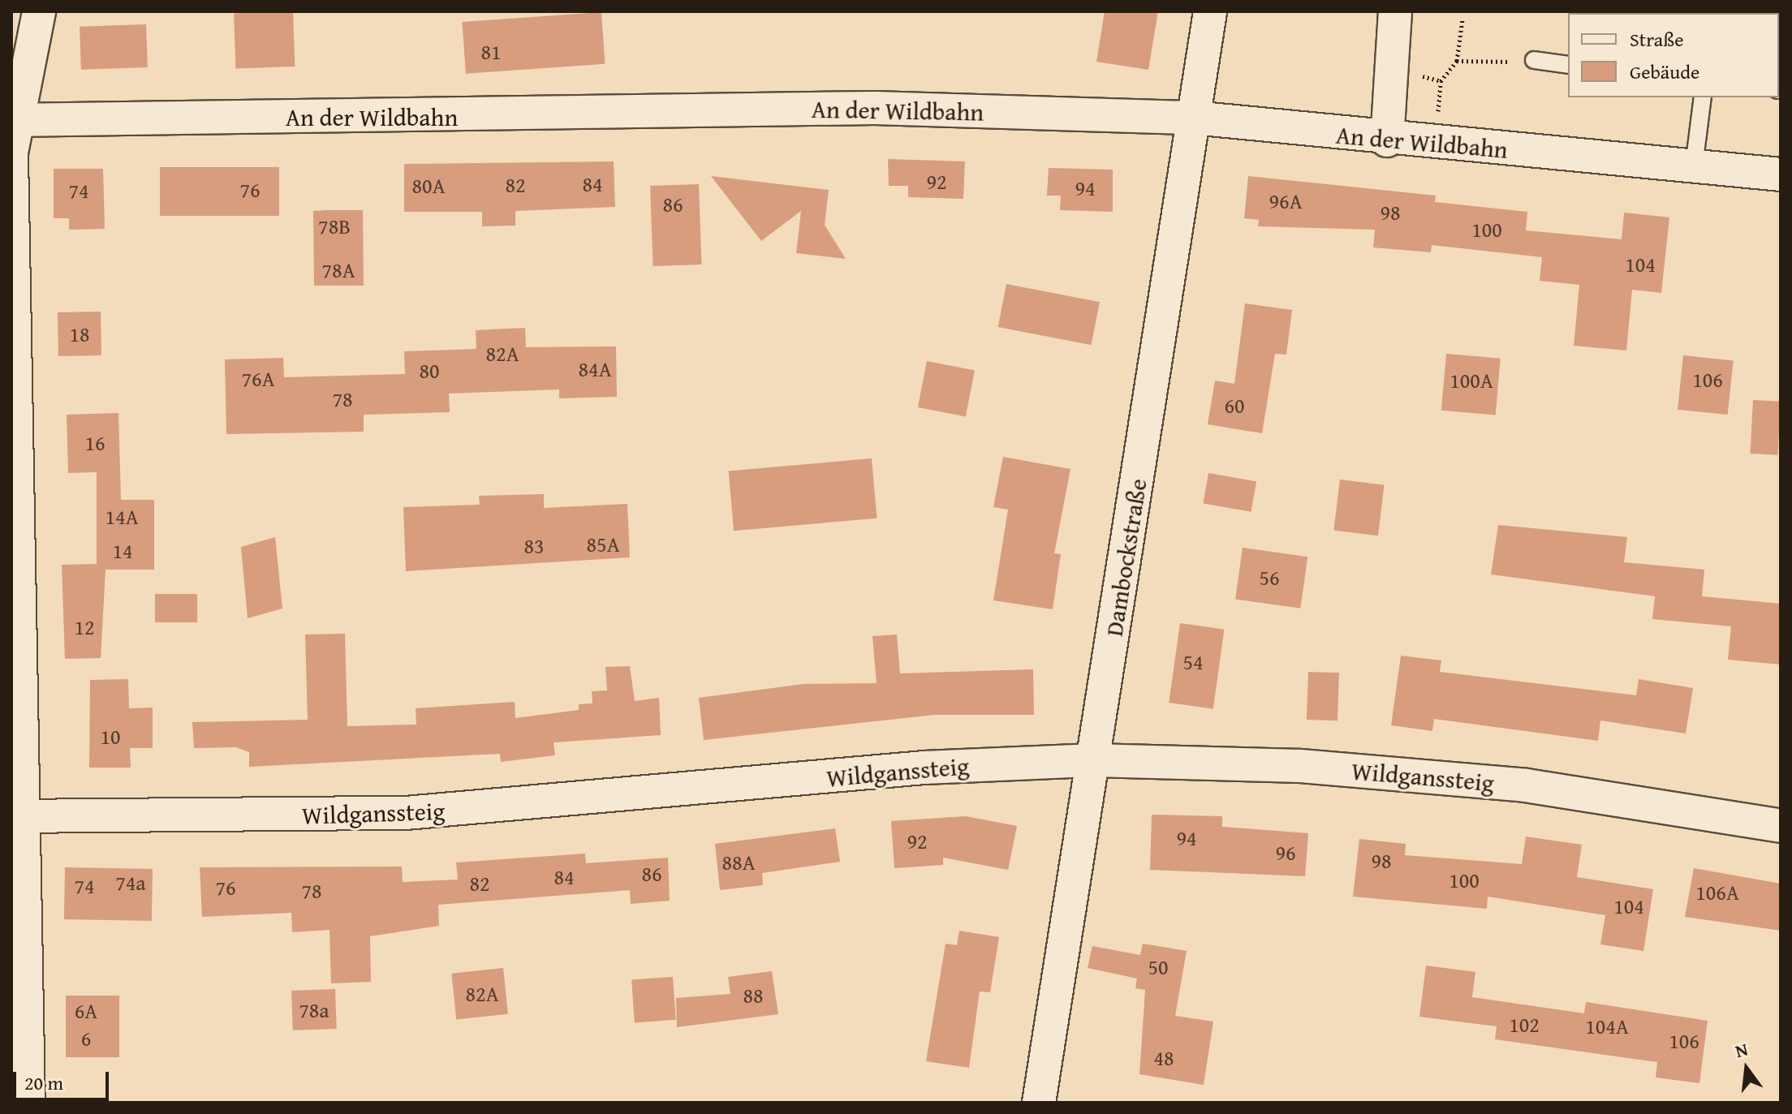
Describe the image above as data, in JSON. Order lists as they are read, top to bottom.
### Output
{
  "streets": {
    "street": ["An der Wildbahn", "Dambockstraße", "Wildganssteig"]
  },
  "crossings": [
    ["An der Wildbahn", "Dambockstraße"],
    ["Dambockstraße", "Wildganssteig"]
  ],
  "house_numbers": [
    "81",
    "92",
    "84",
    "82",
    "80A",
    "94",
    "76",
    "74",
    "96A",
    "86",
    "98",
    "78B",
    "100",
    "104",
    "78A",
    "18",
    "82A",
    "84A",
    "80",
    "76A",
    "106",
    "100A",
    "78",
    "60",
    "16",
    "14A",
    "85A",
    "83",
    "14",
    "56",
    "12",
    "54",
    "10",
    "94",
    "92",
    "96",
    "98",
    "88A",
    "86",
    "84",
    "100",
    "74a",
    "82",
    "74",
    "76",
    "78",
    "106A",
    "104",
    "50",
    "82A",
    "88",
    "78a",
    "6A",
    "102",
    "104A",
    "6",
    "106",
    "48"
  ],
  "legend": ["Straße", "Gebäude"],
  "scale_bar": "20 m",
  "north": "top"
}
